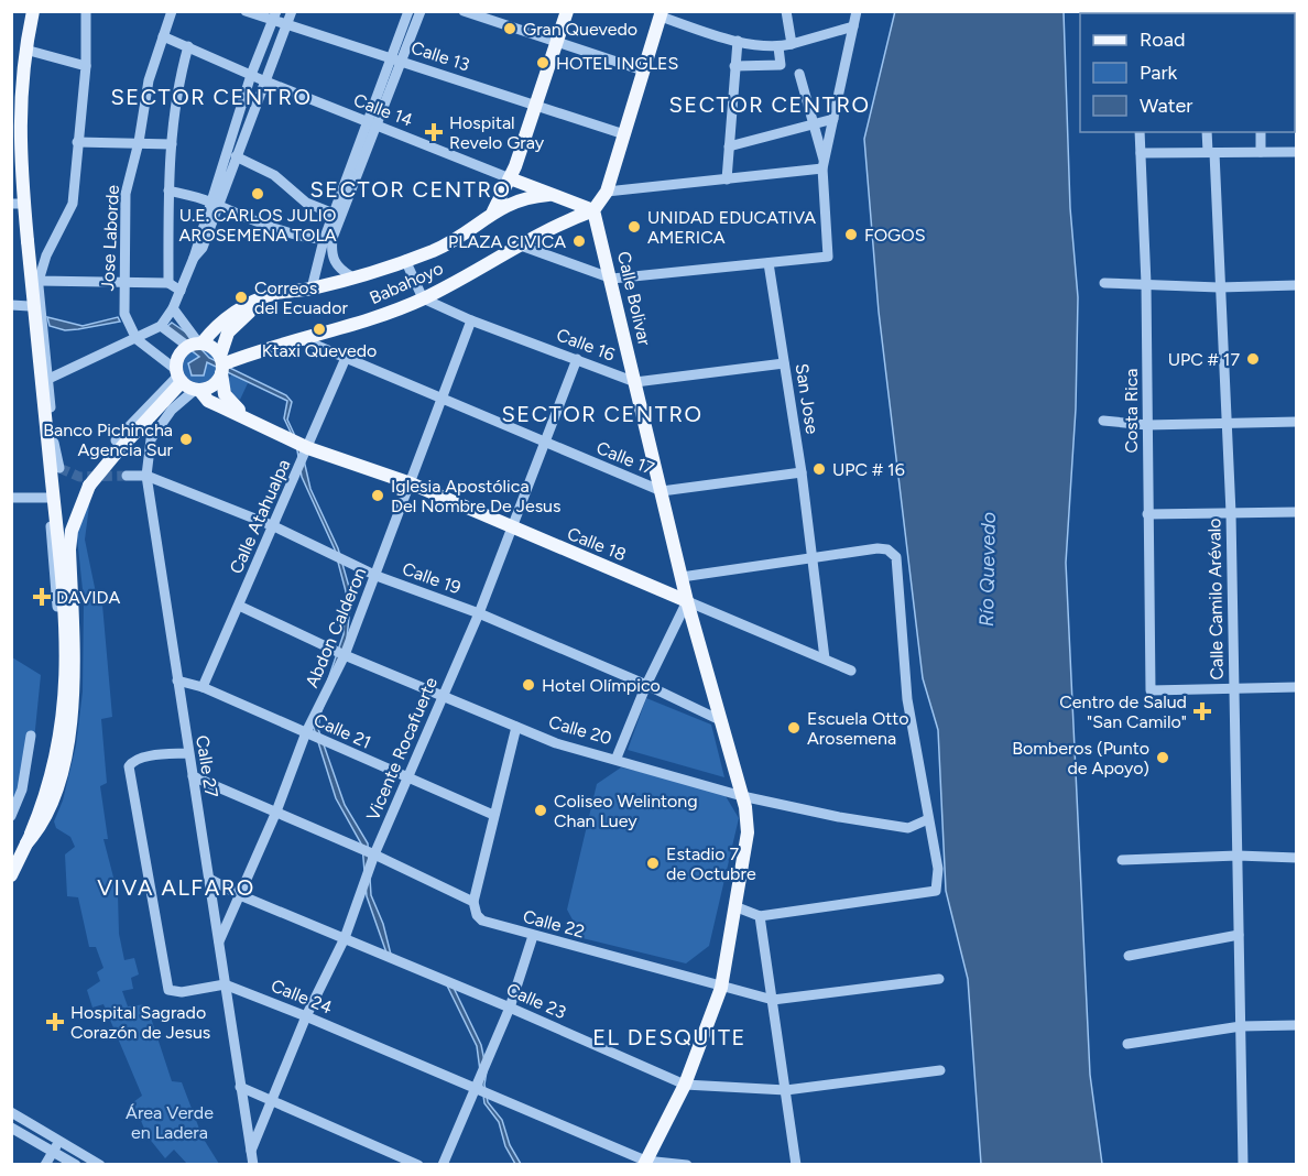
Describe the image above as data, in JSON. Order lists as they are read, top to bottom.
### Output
{
  "streets": {
    "main road": [
      "Calle 14",
      "Babahoyo",
      "Calle Bolivar",
      "Calle 18"
    ],
    "street": [
      "Calle 13",
      "Jose Laborde",
      "Calle 16",
      "San Jose",
      "Costa Rica",
      "Calle 17",
      "Calle Atahualpa",
      "Calle 19",
      "Calle Camilo Arévalo",
      "Abdon Calderon",
      "Calle 20",
      "Calle 21",
      "Vicente Rocafuerte",
      "Calle 27",
      "Calle 22",
      "Calle 24",
      "Calle 23"
    ]
  },
  "crossings": [
    ["Calle 14", "Jose Laborde"],
    ["Calle 14", "Babahoyo"],
    ["Calle 14", "Calle Bolivar"],
    ["Babahoyo", "Calle Bolivar"],
    ["Babahoyo", "Calle 16"],
    ["Babahoyo", "Calle 17"],
    ["Babahoyo", "Calle 18"],
    ["Babahoyo", "Calle 27"],
    ["Calle Bolivar", "Calle 16"],
    ["Calle Bolivar", "Calle 17"],
    ["Calle Bolivar", "Calle 18"],
    ["Calle Bolivar", "Calle 19"],
    ["Calle Bolivar", "Calle 20"],
    ["Calle Bolivar", "Calle 22"],
    ["Calle Bolivar", "Calle 24"],
    ["Calle Bolivar", "Calle 23"],
    ["Calle 16", "San Jose"],
    ["Calle 16", "Abdon Calderon"],
    ["Calle 16", "Vicente Rocafuerte"],
    ["San Jose", "Calle 17"],
    ["San Jose", "Calle 18"],
    ["Costa Rica", "Calle Camilo Arévalo"],
    ["Calle 17", "Calle Atahualpa"],
    ["Calle 17", "Abdon Calderon"],
    ["Calle 17", "Vicente Rocafuerte"],
    ["Calle Atahualpa", "Calle 18"],
    ["Calle Atahualpa", "Calle 19"],
    ["Calle Atahualpa", "Calle 20"],
    ["Calle Atahualpa", "Calle 21"],
    ["Calle 18", "Abdon Calderon"],
    ["Calle 18", "Vicente Rocafuerte"],
    ["Calle 18", "Calle 27"],
    ["Calle 19", "Abdon Calderon"],
    ["Calle 19", "Vicente Rocafuerte"],
    ["Calle 19", "Calle 27"],
    ["Abdon Calderon", "Calle 20"],
    ["Abdon Calderon", "Calle 21"],
    ["Abdon Calderon", "Calle 27"],
    ["Abdon Calderon", "Calle 22"],
    ["Abdon Calderon", "Calle 23"],
    ["Calle 20", "Vicente Rocafuerte"],
    ["Calle 21", "Vicente Rocafuerte"],
    ["Calle 21", "Calle 27"],
    ["Vicente Rocafuerte", "Calle 27"],
    ["Vicente Rocafuerte", "Calle 22"],
    ["Vicente Rocafuerte", "Calle 24"],
    ["Vicente Rocafuerte", "Calle 23"],
    ["Calle 27", "Calle 22"],
    ["Calle 27", "Calle 24"],
    ["Calle 27", "Calle 23"]
  ],
  "districts": [
    "SECTOR CENTRO",
    "SECTOR CENTRO",
    "SECTOR CENTRO",
    "SECTOR CENTRO",
    "VIVA ALFARO",
    "EL DESQUITE"
  ],
  "water": ["Río Quevedo"],
  "parks": ["Área Verde en Ladera"],
  "places": {
    "other": [
      "Gran Quevedo",
      "HOTEL INGLES",
      "U.E. CARLOS JULIO AROSEMENA TOLA",
      "UNIDAD EDUCATIVA AMERICA",
      "FOGOS",
      "PLAZA CIVICA",
      "Correos del Ecuador",
      "Ktaxi Quevedo",
      "UPC # 17",
      "Banco Pichincha Agencia Sur",
      "UPC # 16",
      "Iglesia Apostólica Del Nombre De Jesus",
      "Hotel Olímpico",
      "Escuela Otto Arosemena",
      "Bomberos (Punto de Apoyo)",
      "Coliseo Welintong Chan Luey",
      "Estadio 7 de Octubre"
    ],
    "health": [
      "Hospital Revelo Gray",
      "DAVIDA",
      "Centro de Salud \"San Camilo\"",
      "Hospital Sagrado Corazón de Jesus"
    ]
  },
  "legend": ["Road", "Park", "Water"]
}
